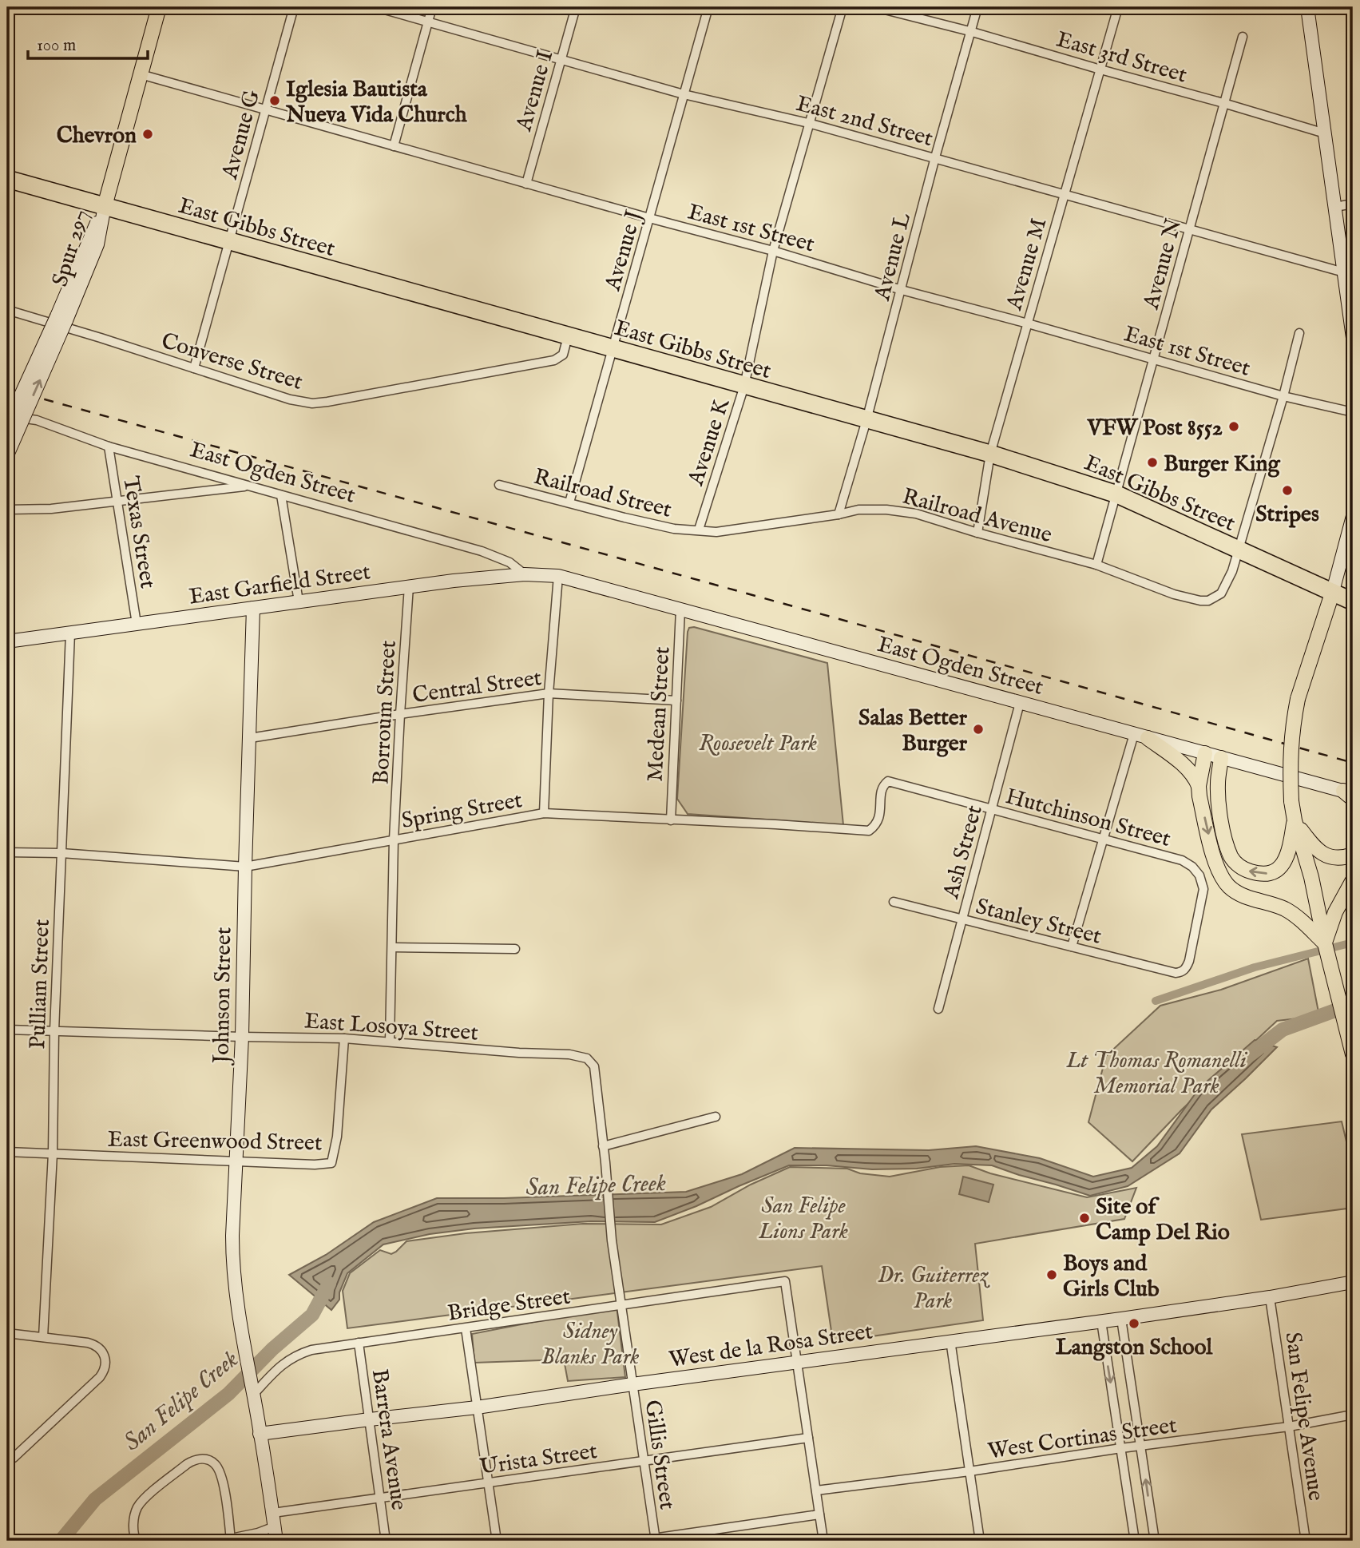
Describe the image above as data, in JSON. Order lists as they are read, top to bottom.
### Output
{
  "streets": {
    "highway": ["East Gibbs Street"],
    "main road": [
      "Spur 297",
      "East Ogden Street",
      "East Garfield Street",
      "Johnson Street",
      "West de la Rosa Street"
    ],
    "street": [
      "East 3rd Street",
      "Avenue I",
      "East 2nd Street",
      "Avenue G",
      "East 1st Street",
      "Avenue J",
      "Avenue L",
      "Avenue M",
      "Avenue N",
      "Converse Street",
      "Avenue K",
      "Railroad Street",
      "Railroad Avenue",
      "Texas Street",
      "Central Street",
      "Borroum Street",
      "Medean Street",
      "Spring Street",
      "Hutchinson Street",
      "Ash Street",
      "Stanley Street",
      "Pulliam Street",
      "East Losoya Street",
      "East Greenwood Street",
      "Bridge Street",
      "San Felipe Avenue",
      "West Cortinas Street",
      "Barrera Avenue",
      "Gillis Street",
      "Urista Street"
    ]
  },
  "crossings": [
    ["East 3rd Street", "Avenue L"],
    ["East 3rd Street", "Avenue M"],
    ["East 3rd Street", "Avenue N"],
    ["Avenue I", "East 2nd Street"],
    ["Avenue I", "East 1st Street"],
    ["East 2nd Street", "Avenue J"],
    ["East 2nd Street", "Avenue L"],
    ["East 2nd Street", "Avenue M"],
    ["East 2nd Street", "Avenue N"],
    ["East 2nd Street", "Avenue K"],
    ["Avenue G", "East Gibbs Street"],
    ["Avenue G", "East 1st Street"],
    ["Avenue G", "Converse Street"],
    ["East Gibbs Street", "Spur 297"],
    ["East Gibbs Street", "Avenue J"],
    ["East Gibbs Street", "Avenue L"],
    ["East Gibbs Street", "Avenue M"],
    ["East Gibbs Street", "Avenue N"],
    ["East Gibbs Street", "Converse Street"],
    ["East Gibbs Street", "Avenue K"],
    ["East Gibbs Street", "Railroad Avenue"],
    ["East 1st Street", "Avenue J"],
    ["East 1st Street", "Avenue L"],
    ["East 1st Street", "Avenue M"],
    ["East 1st Street", "Avenue N"],
    ["East 1st Street", "Avenue K"],
    ["Avenue J", "Railroad Street"],
    ["Avenue L", "Railroad Avenue"],
    ["Avenue M", "Railroad Avenue"],
    ["Avenue N", "Railroad Avenue"],
    ["Avenue K", "Railroad Street"],
    ["Avenue K", "Railroad Avenue"],
    ["East Ogden Street", "Texas Street"],
    ["East Ogden Street", "East Garfield Street"],
    ["East Ogden Street", "Medean Street"],
    ["East Ogden Street", "Ash Street"],
    ["Railroad Street", "Railroad Avenue"],
    ["Texas Street", "East Garfield Street"],
    ["East Garfield Street", "Borroum Street"],
    ["East Garfield Street", "Pulliam Street"],
    ["East Garfield Street", "Johnson Street"],
    ["Central Street", "Borroum Street"],
    ["Central Street", "Medean Street"],
    ["Central Street", "Johnson Street"],
    ["Borroum Street", "Spring Street"],
    ["Borroum Street", "East Losoya Street"],
    ["Medean Street", "Spring Street"],
    ["Spring Street", "Hutchinson Street"],
    ["Spring Street", "Pulliam Street"],
    ["Spring Street", "Johnson Street"],
    ["Hutchinson Street", "Ash Street"],
    ["Hutchinson Street", "Stanley Street"],
    ["Ash Street", "Stanley Street"],
    ["Pulliam Street", "East Losoya Street"],
    ["Pulliam Street", "East Greenwood Street"],
    ["Johnson Street", "East Losoya Street"],
    ["Johnson Street", "East Greenwood Street"],
    ["Johnson Street", "Bridge Street"],
    ["Johnson Street", "West de la Rosa Street"],
    ["Johnson Street", "Urista Street"],
    ["East Losoya Street", "East Greenwood Street"],
    ["East Losoya Street", "Gillis Street"],
    ["Bridge Street", "West de la Rosa Street"],
    ["Bridge Street", "Barrera Avenue"],
    ["Bridge Street", "Gillis Street"],
    ["West de la Rosa Street", "San Felipe Avenue"],
    ["West de la Rosa Street", "Barrera Avenue"],
    ["West de la Rosa Street", "Gillis Street"],
    ["San Felipe Avenue", "West Cortinas Street"],
    ["Barrera Avenue", "Urista Street"],
    ["Gillis Street", "Urista Street"]
  ],
  "water": ["San Felipe Creek"],
  "parks": [
    "Roosevelt Park",
    "Lt Thomas Romanelli Memorial Park",
    "San Felipe Lions Park",
    "Dr. Guiterrez Park",
    "Sidney Blanks Park"
  ],
  "places": [
    "Iglesia Bautista Nueva Vida Church",
    "Chevron",
    "VFW Post 8552",
    "Burger King",
    "Stripes",
    "Salas Better Burger",
    "Site of Camp Del Rio",
    "Boys and Girls Club",
    "Langston School"
  ],
  "scale_bar": "100 m"
}
